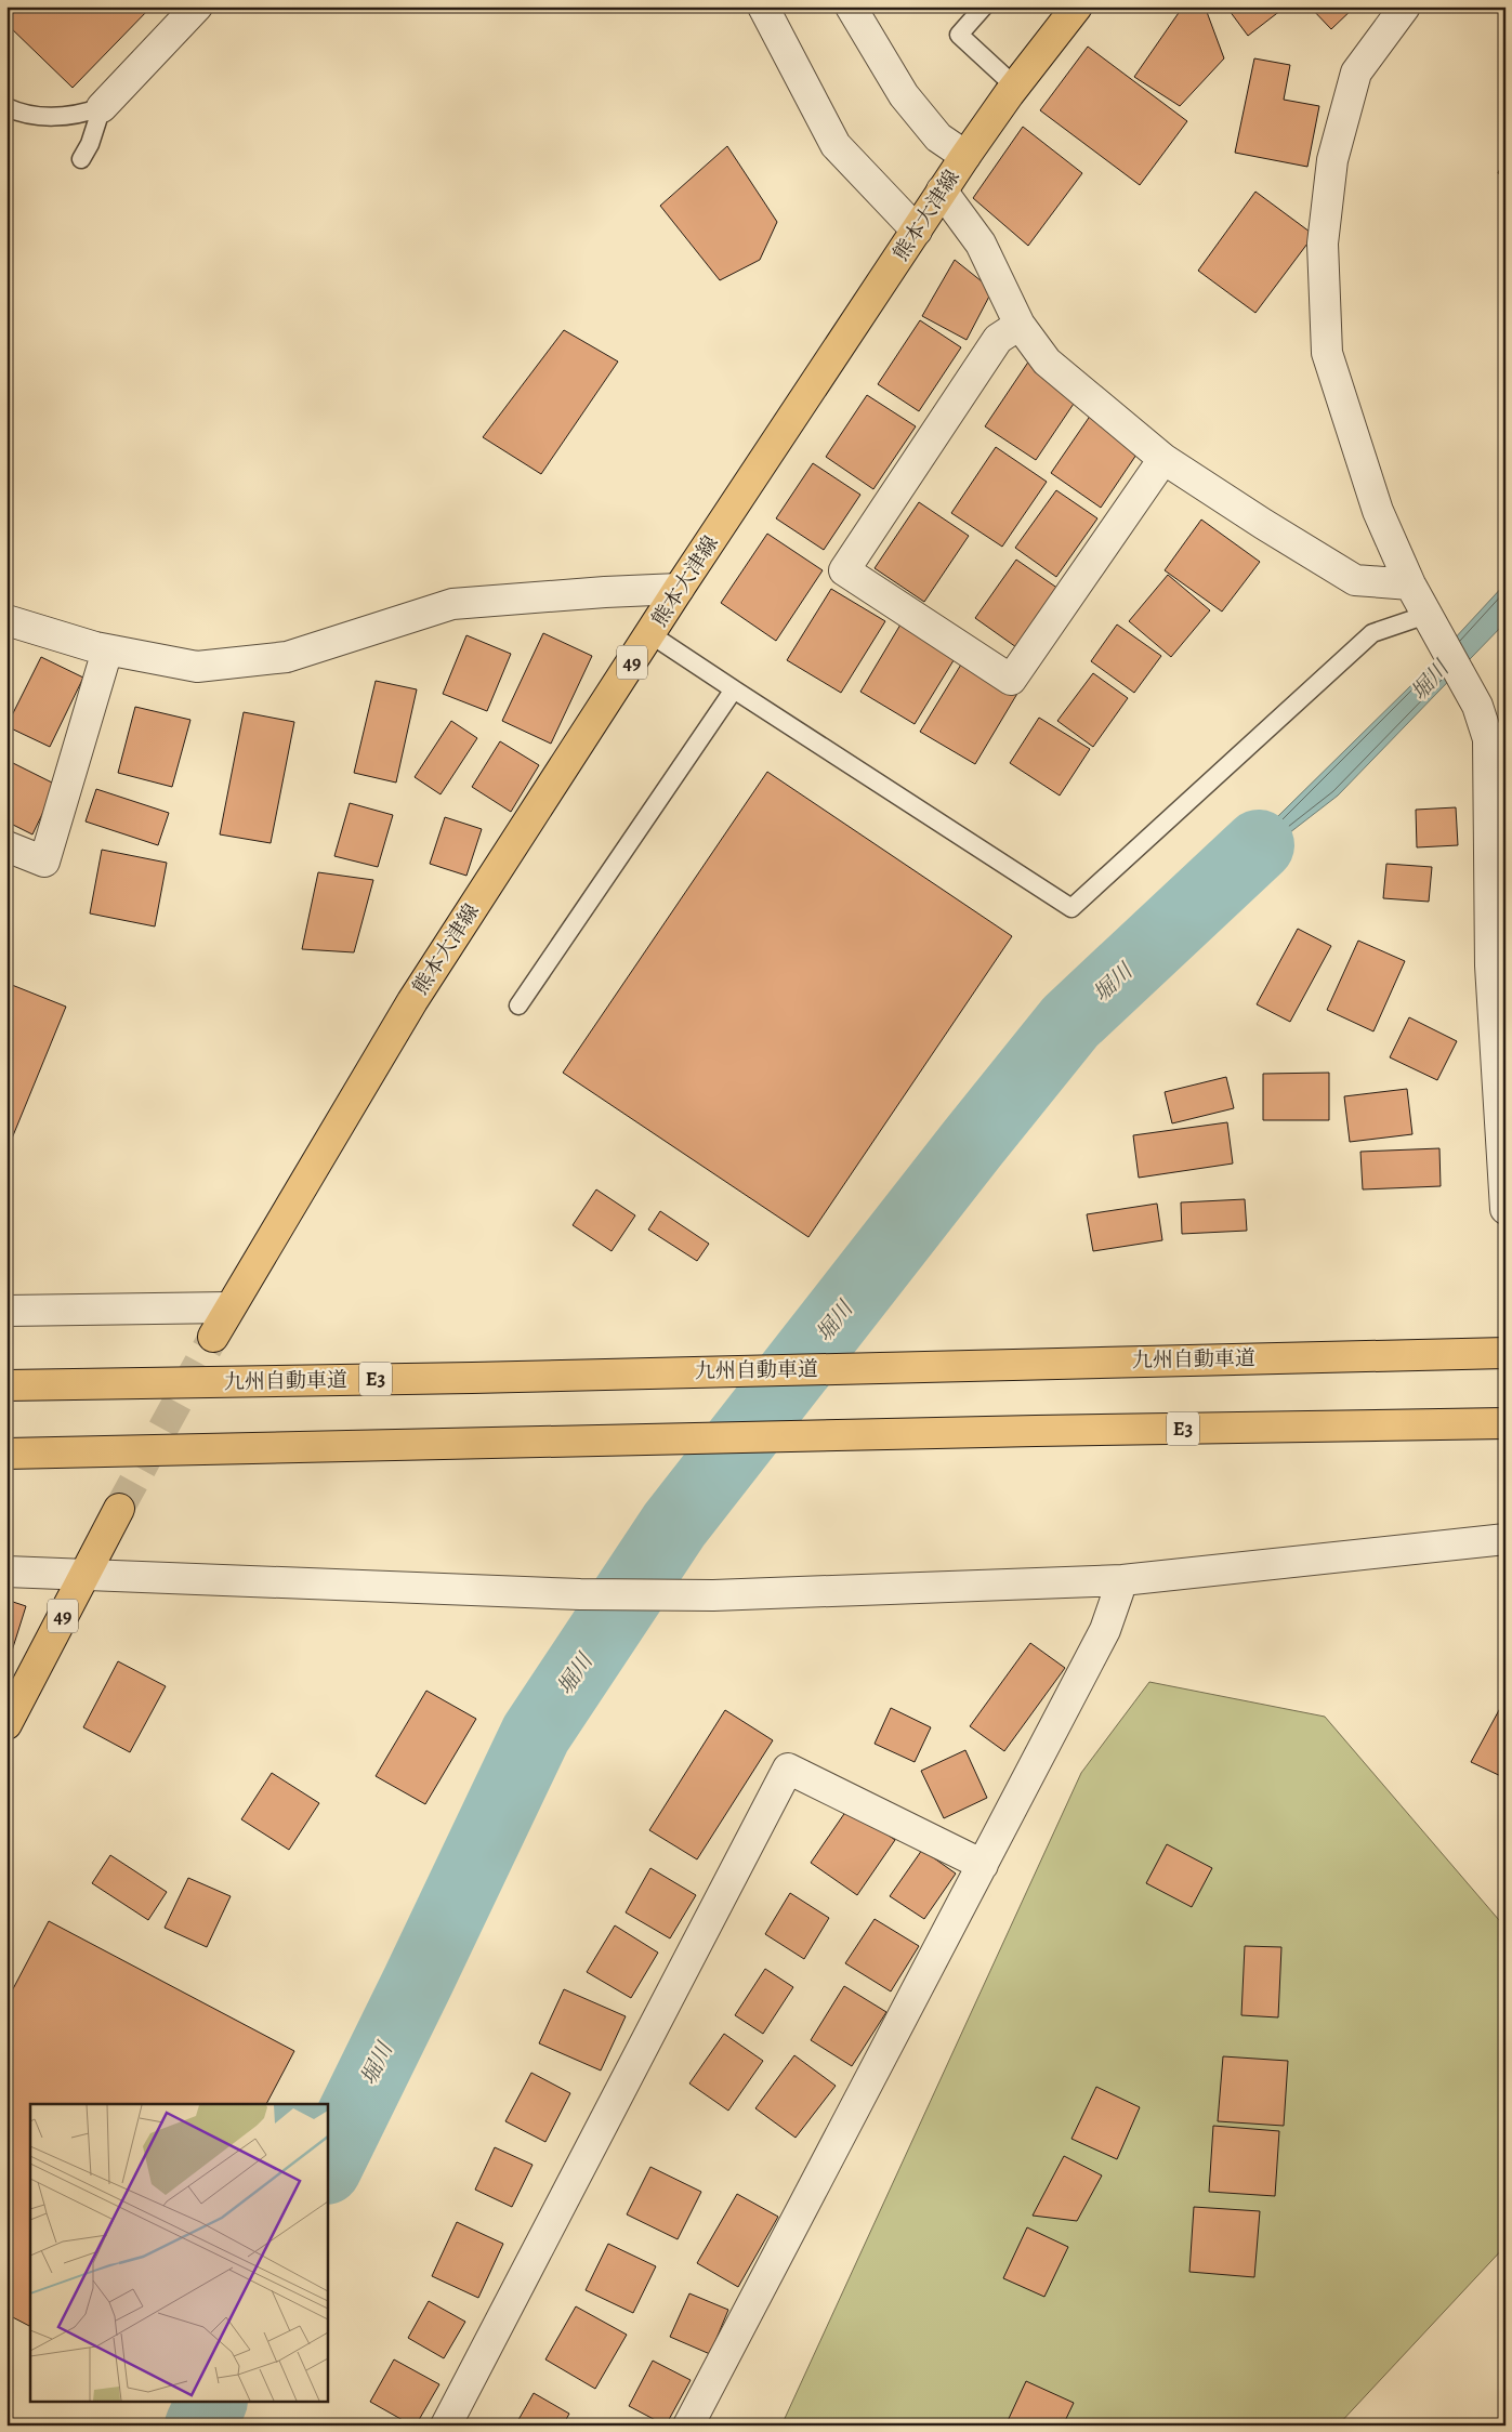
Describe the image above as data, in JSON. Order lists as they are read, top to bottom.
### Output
{
  "streets": {
    "main road": [
      "熊本大津線",
      "49",
      "九州自動車道",
      "E3"
    ]
  },
  "water": ["堀川"]
}
